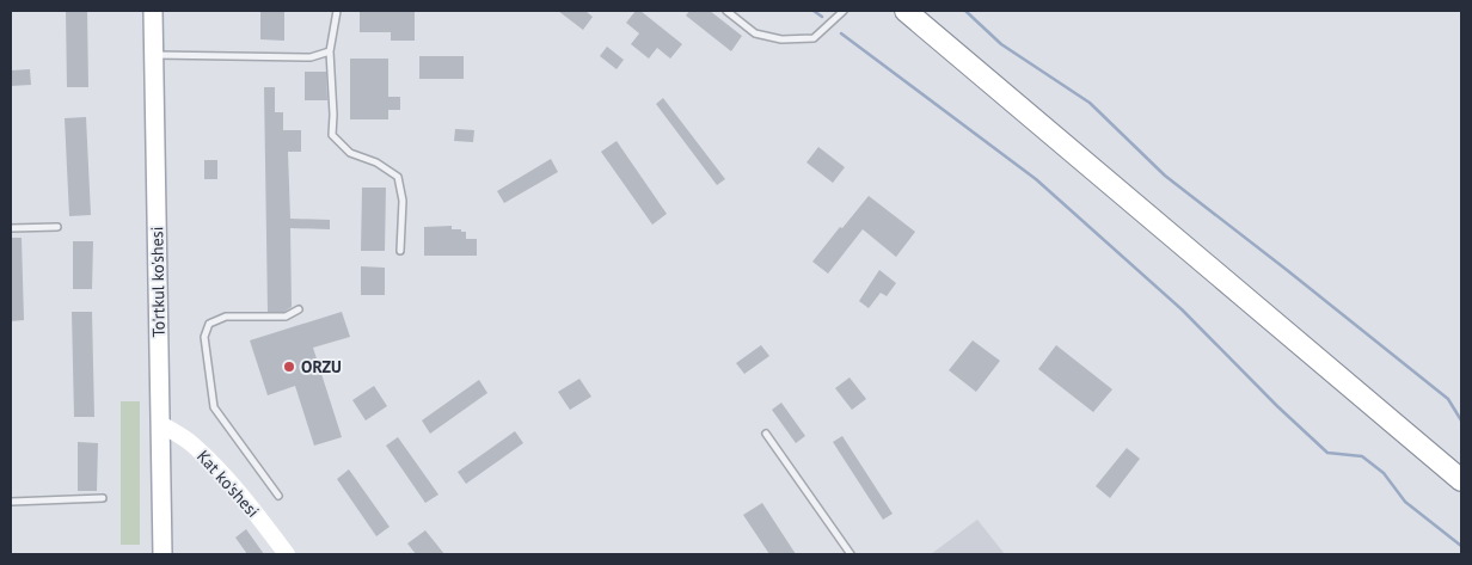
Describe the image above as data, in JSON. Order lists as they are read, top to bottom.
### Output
{
  "streets": {
    "main road": ["To'rtkul ko'shesi"],
    "street": ["Kat ko'shesi"]
  },
  "crossings": [
    ["To'rtkul ko'shesi", "Kat ko'shesi"]
  ],
  "places": ["ORZU"]
}
